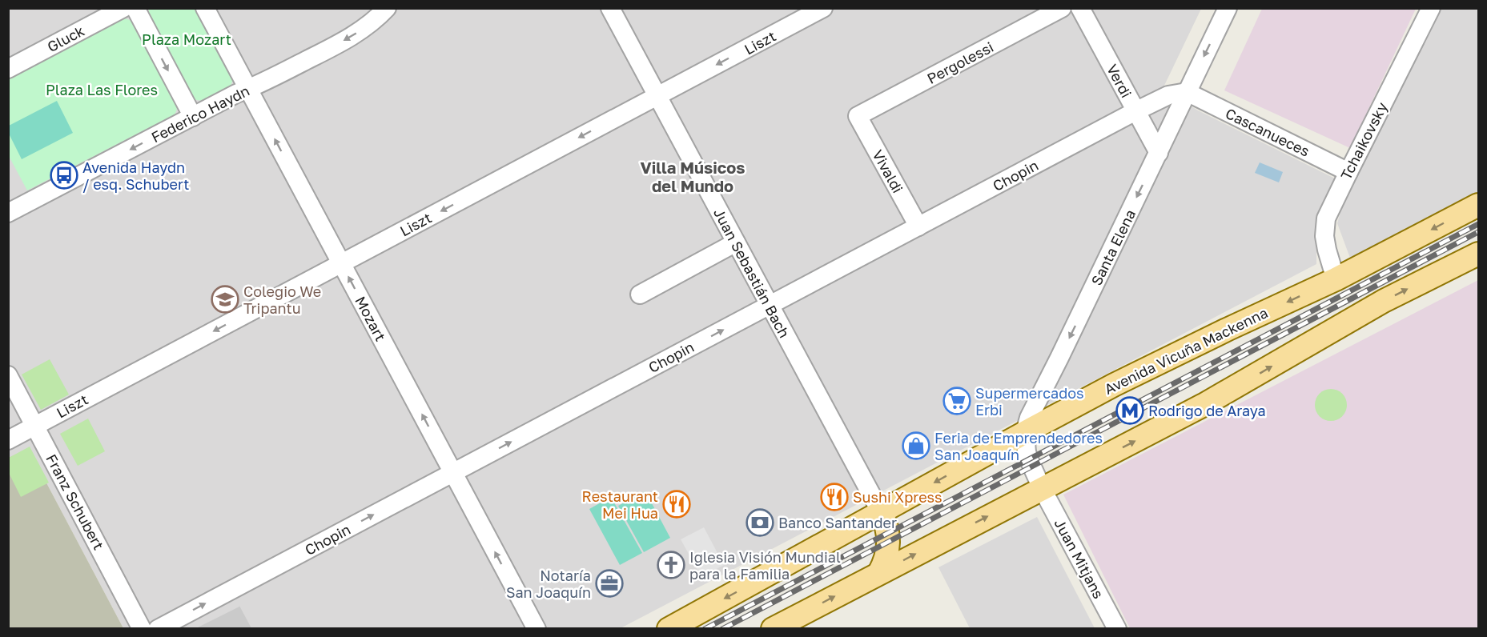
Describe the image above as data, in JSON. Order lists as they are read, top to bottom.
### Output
{
  "streets": {
    "main road": ["Avenida Vicuña Mackenna"],
    "street": [
      "Gluck",
      "Liszt",
      "Pergolessi",
      "Verdi",
      "Federico Haydn",
      "Cascanueces",
      "Tchaikovsky",
      "Vivaldi",
      "Chopin",
      "Santa Elena",
      "Juan Sebastián Bach",
      "Mozart",
      "Franz Schubert",
      "Juan Mitjans"
    ]
  },
  "crossings": [
    ["Liszt", "Juan Sebastián Bach"],
    ["Liszt", "Mozart"],
    ["Liszt", "Franz Schubert"],
    ["Pergolessi", "Vivaldi"],
    ["Verdi", "Chopin"],
    ["Verdi", "Santa Elena"],
    ["Federico Haydn", "Mozart"],
    ["Cascanueces", "Tchaikovsky"],
    ["Cascanueces", "Chopin"],
    ["Cascanueces", "Santa Elena"],
    ["Tchaikovsky", "Avenida Vicuña Mackenna"],
    ["Vivaldi", "Chopin"],
    ["Chopin", "Santa Elena"],
    ["Chopin", "Juan Sebastián Bach"],
    ["Chopin", "Mozart"],
    ["Santa Elena", "Avenida Vicuña Mackenna"],
    ["Santa Elena", "Juan Mitjans"],
    ["Juan Sebastián Bach", "Avenida Vicuña Mackenna"]
  ],
  "one_way": [
    "Liszt",
    "Federico Haydn",
    "Chopin",
    "Santa Elena",
    "Mozart"
  ],
  "districts": ["Villa Músicos del Mundo"],
  "parks": ["Plaza Mozart", "Plaza Las Flores"],
  "places": {
    "bus stop": ["Avenida Haydn / esq. Schubert"],
    "school or university": ["Colegio We Tripantu"],
    "supermarket": ["Supermercados Erbi"],
    "metro station": ["Rodrigo de Araya"],
    "shop": ["Feria de Emprendedores San Joaquín"],
    "restaurant": ["Sushi Xpress", "Restaurant Mei Hua"],
    "bank": ["Banco Santander"],
    "church": ["Iglesia Visión Mundial para la Familia"],
    "office": ["Notaría San Joaquín"]
  }
}
